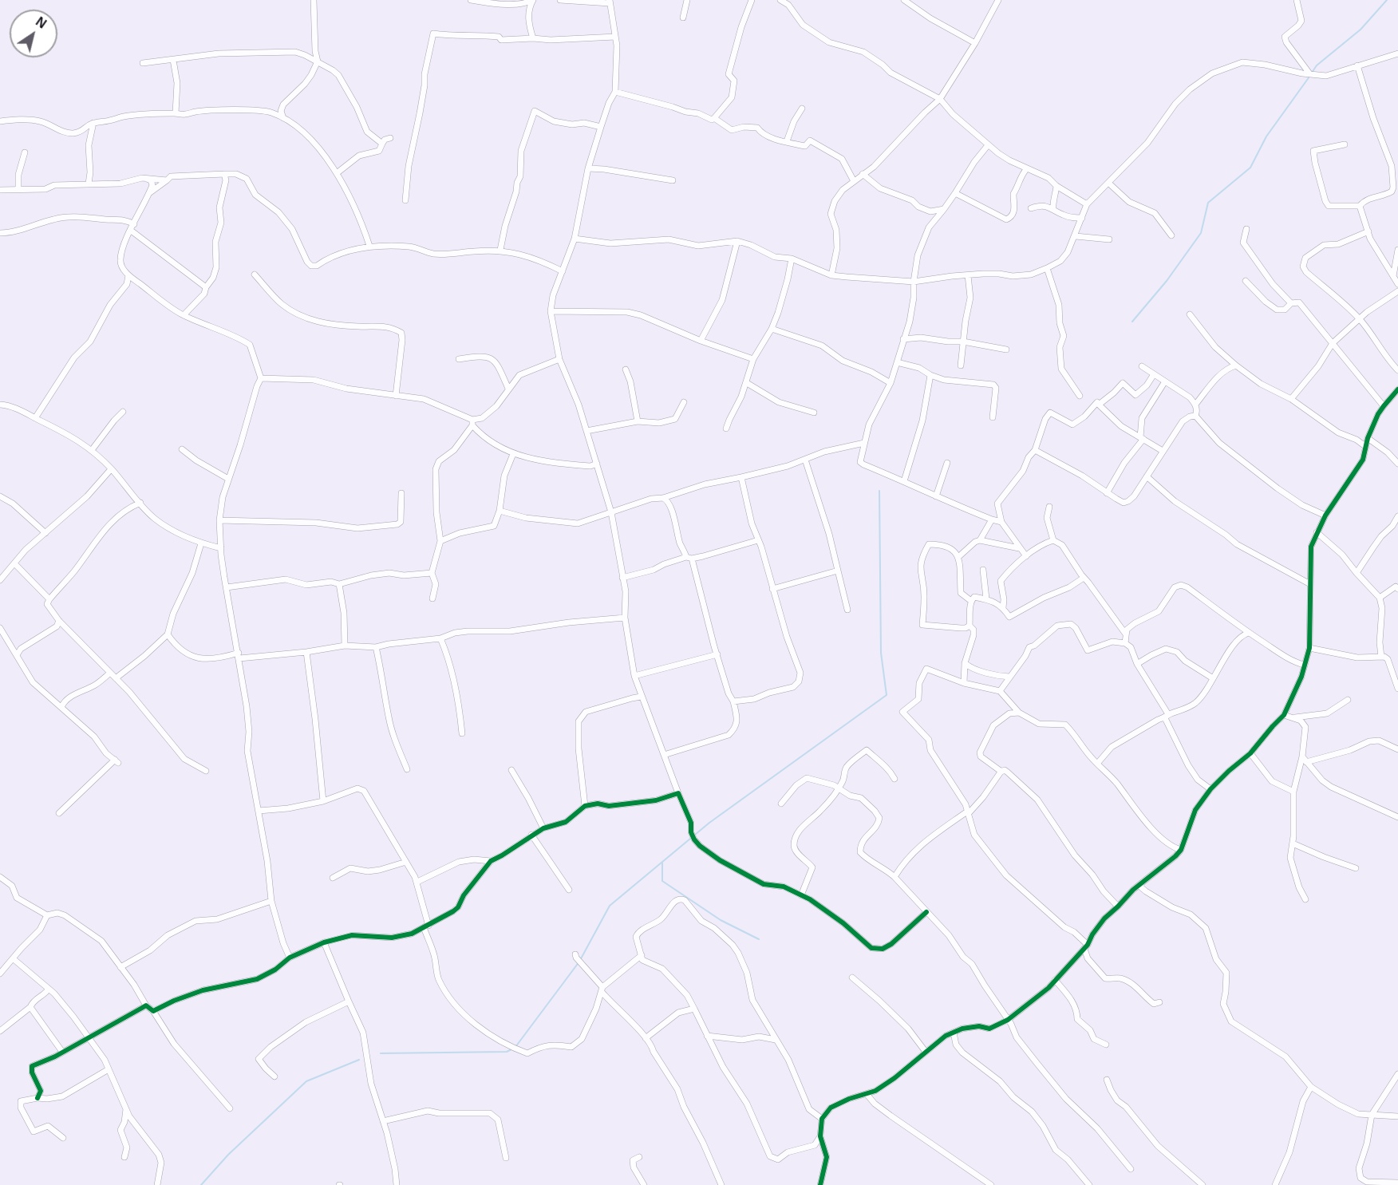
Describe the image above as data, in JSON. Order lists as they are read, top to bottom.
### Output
{
  "north": "top right"
}
